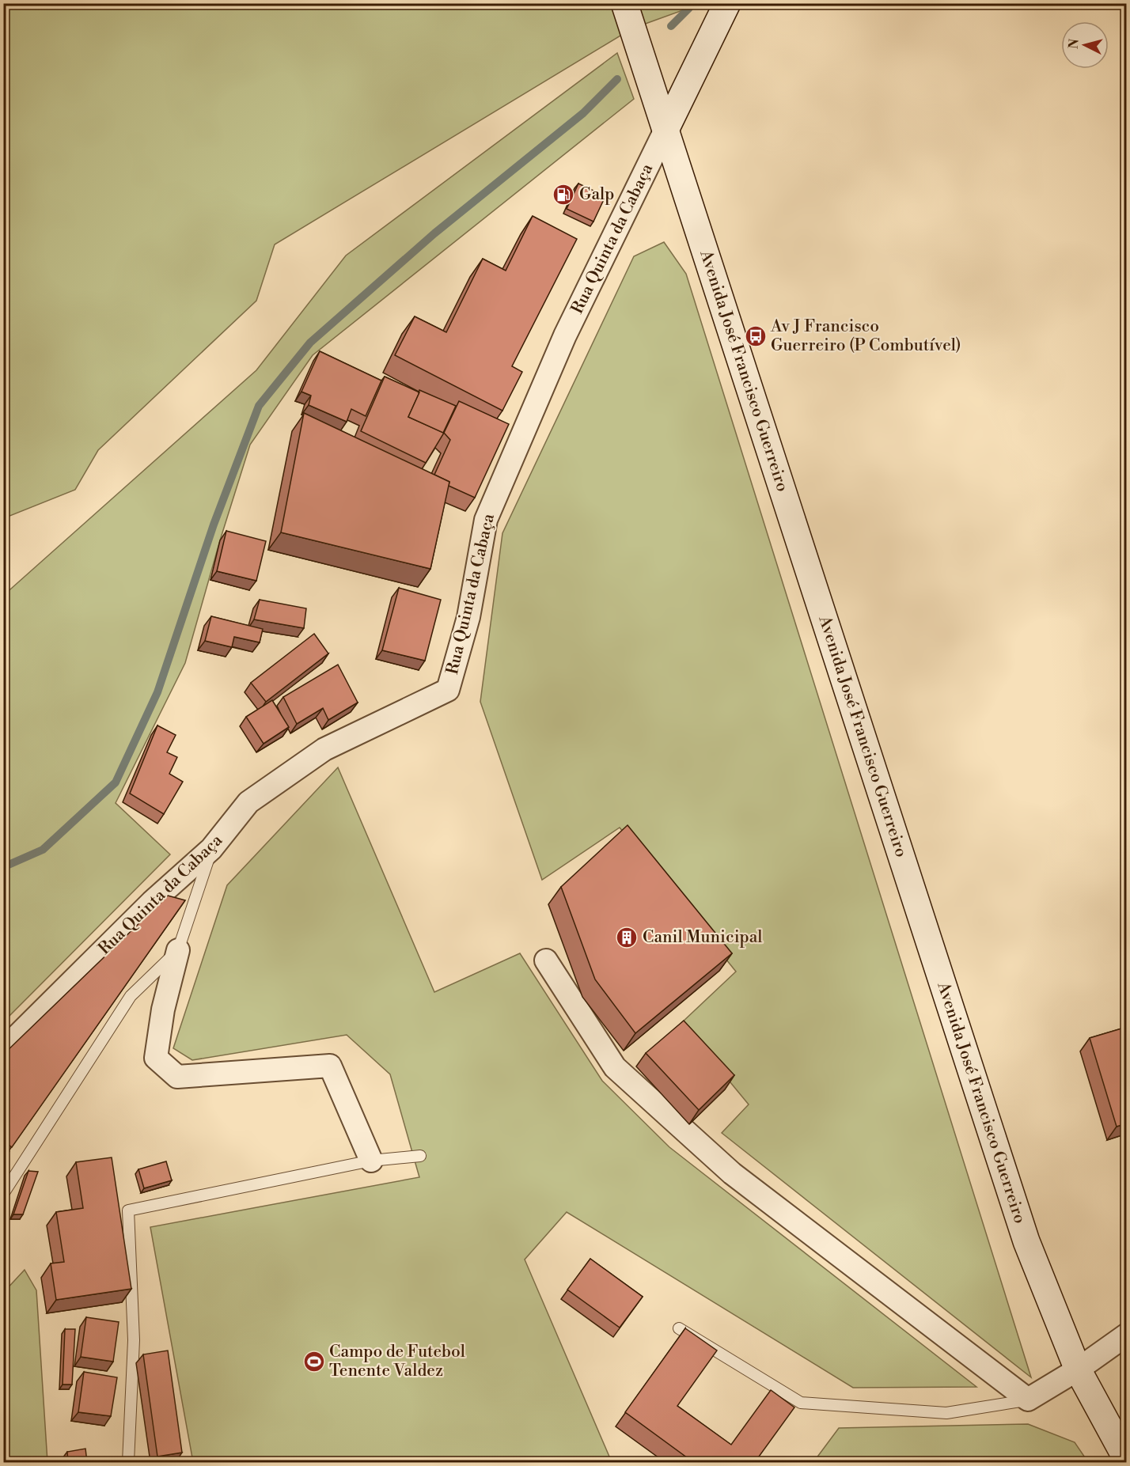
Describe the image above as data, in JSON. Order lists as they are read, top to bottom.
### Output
{
  "streets": {
    "main road": ["Avenida José Francisco Guerreiro"],
    "street": ["Rua Quinta da Cabaça"]
  },
  "crossings": [
    ["Rua Quinta da Cabaça", "Avenida José Francisco Guerreiro"]
  ],
  "places": {
    "fuel station": ["Galp"],
    "bus stop": ["Av J Francisco Guerreiro (P Combutível)"],
    "building": ["Canil Municipal"],
    "sports": ["Campo de Futebol Tenente Valdez"]
  },
  "north": "left"
}
